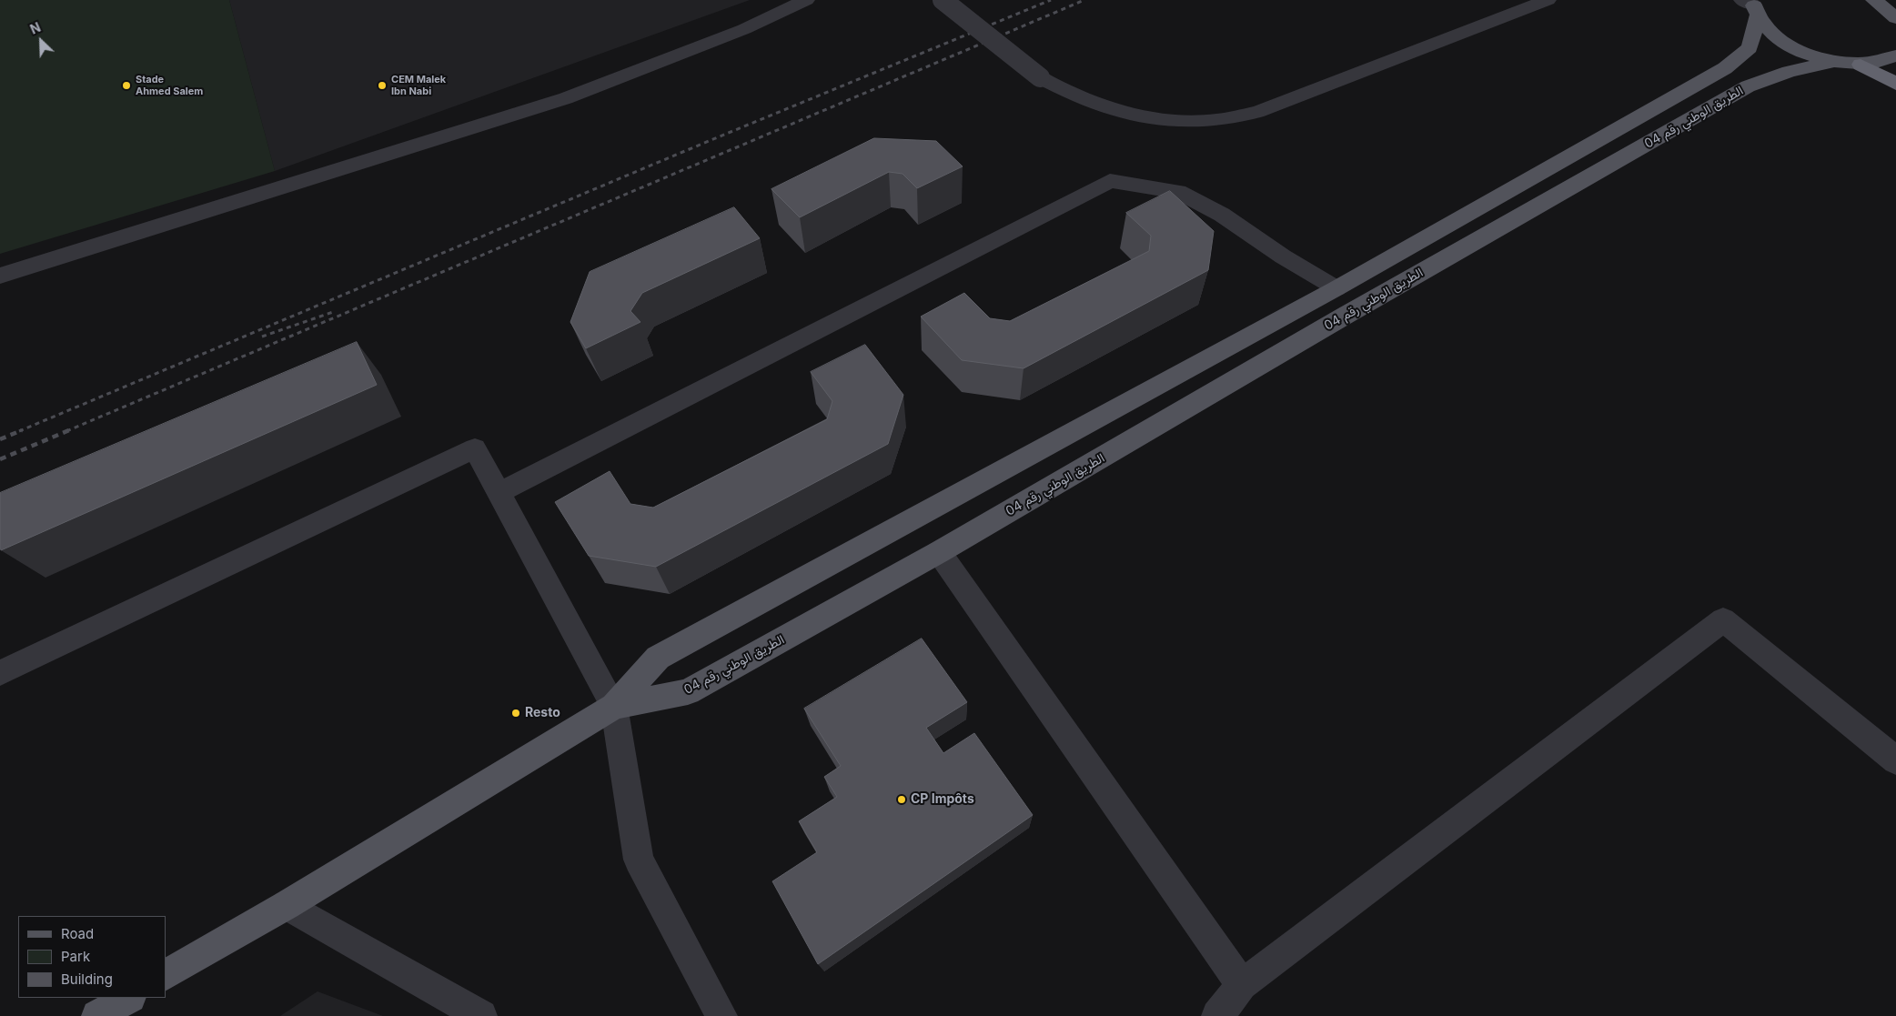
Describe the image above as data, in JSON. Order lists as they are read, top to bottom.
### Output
{
  "streets": {
    "main road": ["الطريق الوطني رقم 04"]
  },
  "places": [
    "Stade Ahmed Salem",
    "CEM Malek Ibn Nabi",
    "Resto",
    "CP Impôts"
  ],
  "legend": ["Road", "Park", "Building"],
  "north": "top left"
}
